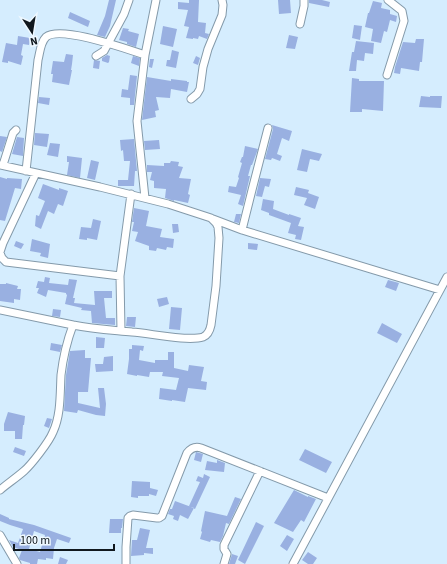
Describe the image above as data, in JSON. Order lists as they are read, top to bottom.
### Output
{
  "scale_bar": "100 m",
  "north": "bottom"
}
